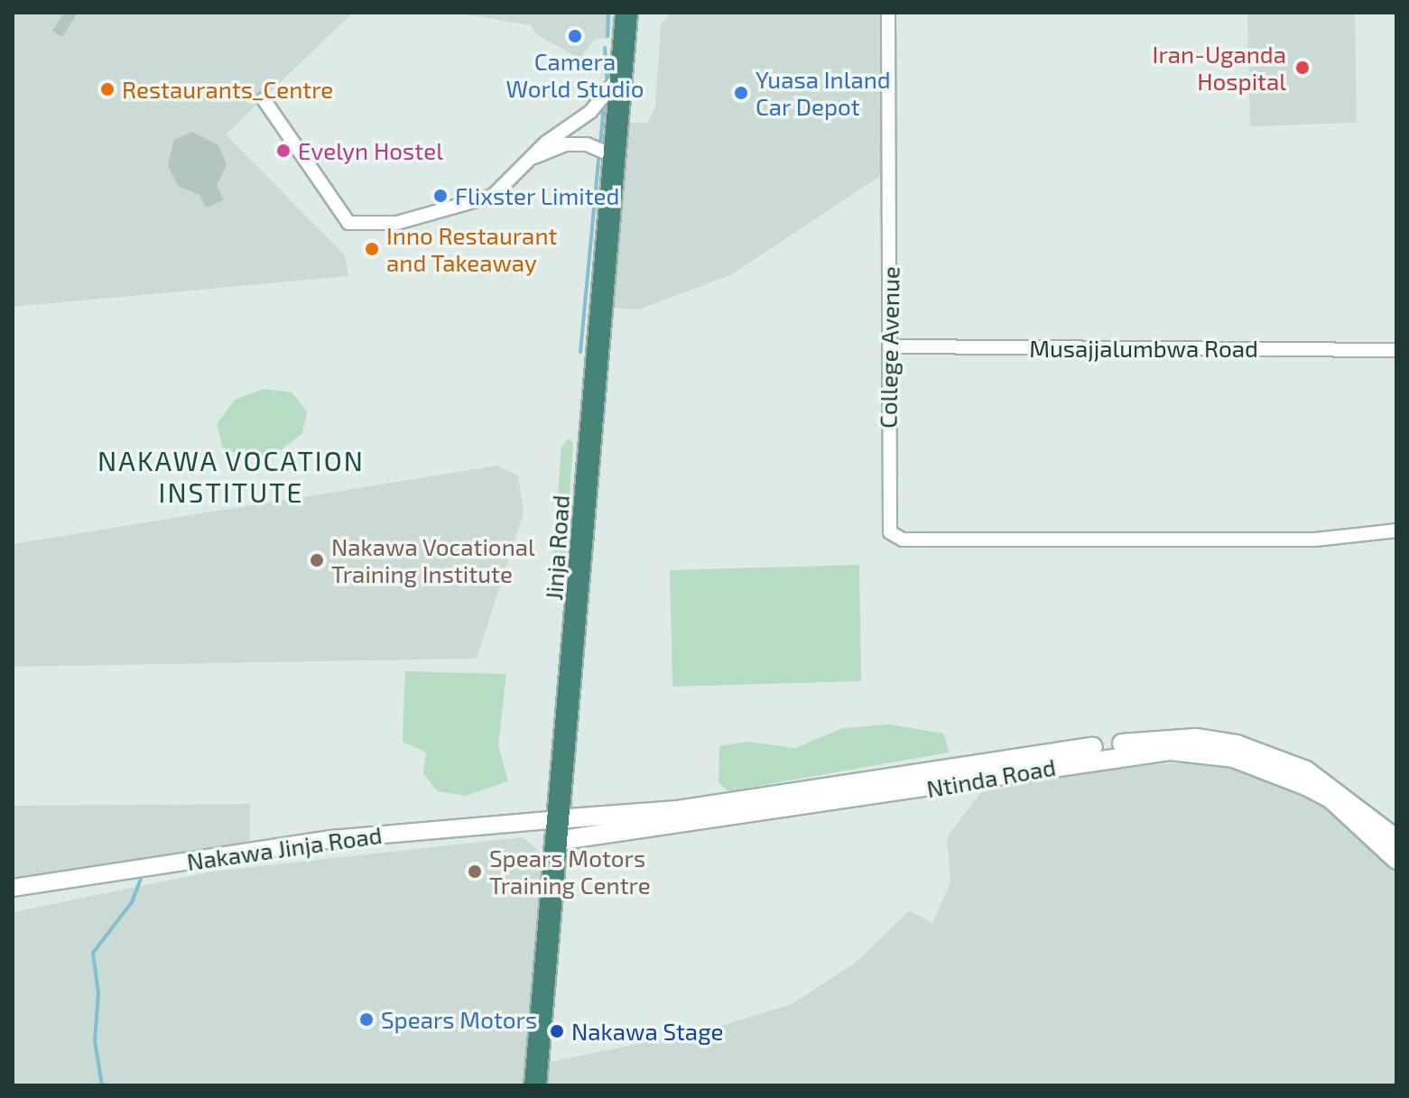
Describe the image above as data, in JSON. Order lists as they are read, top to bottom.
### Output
{
  "streets": {
    "highway": ["Jinja Road"],
    "main road": ["Ntinda Road"],
    "street": ["College Avenue", "Musajjalumbwa Road", "Nakawa Jinja Road"]
  },
  "crossings": [
    ["College Avenue", "Musajjalumbwa Road"],
    ["Jinja Road", "Ntinda Road"],
    ["Jinja Road", "Nakawa Jinja Road"],
    ["Ntinda Road", "Nakawa Jinja Road"]
  ],
  "districts": ["NAKAWA VOCATION INSTITUTE"],
  "places": [
    "Camera World Studio",
    "Iran-Uganda Hospital",
    "Restaurants_Centre",
    "Yuasa Inland Car Depot",
    "Evelyn Hostel",
    "Flixster Limited",
    "Inno Restaurant and Takeaway",
    "Nakawa Vocational Training Institute",
    "Spears Motors Training Centre",
    "Spears Motors",
    "Nakawa Stage"
  ]
}
